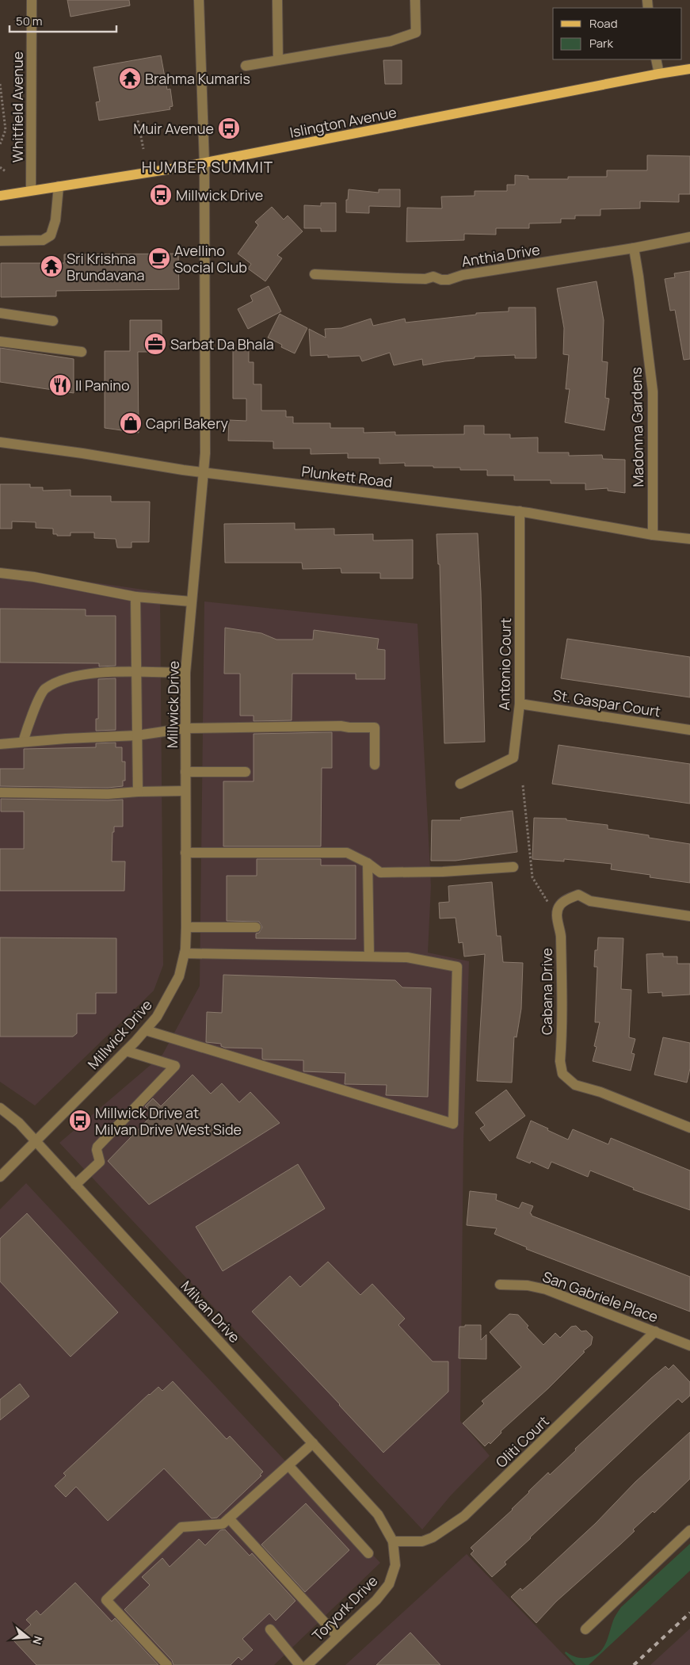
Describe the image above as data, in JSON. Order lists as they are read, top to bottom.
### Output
{
  "streets": {
    "main road": ["Islington Avenue"],
    "street": [
      "Whitfield Avenue",
      "Anthia Drive",
      "Madonna Gardens",
      "Plunkett Road",
      "Antonio Court",
      "St. Gaspar Court",
      "Millwick Drive",
      "Cabana Drive",
      "San Gabriele Place",
      "Milvan Drive",
      "Oliti Court",
      "Toryork Drive"
    ]
  },
  "crossings": [
    ["Whitfield Avenue", "Islington Avenue"],
    ["Islington Avenue", "Millwick Drive"],
    ["Anthia Drive", "Madonna Gardens"],
    ["Madonna Gardens", "Plunkett Road"],
    ["Plunkett Road", "Antonio Court"],
    ["Plunkett Road", "Millwick Drive"],
    ["Antonio Court", "St. Gaspar Court"],
    ["Millwick Drive", "Milvan Drive"],
    ["San Gabriele Place", "Oliti Court"],
    ["Milvan Drive", "Oliti Court"],
    ["Milvan Drive", "Toryork Drive"],
    ["Oliti Court", "Toryork Drive"]
  ],
  "districts": ["HUMBER SUMMIT"],
  "places": {
    "temple": ["Brahma Kumaris", "Sri Krishna Brundavana"],
    "bus stop": ["Muir Avenue", "Millwick Drive", "Millwick Drive at Milvan Drive West Side"],
    "cafe": ["Avellino Social Club"],
    "office": ["Sarbat Da Bhala"],
    "restaurant": ["Il Panino"],
    "shop": ["Capri Bakery"]
  },
  "legend": ["Road", "Park"],
  "scale_bar": "50 m",
  "north": "right"
}
